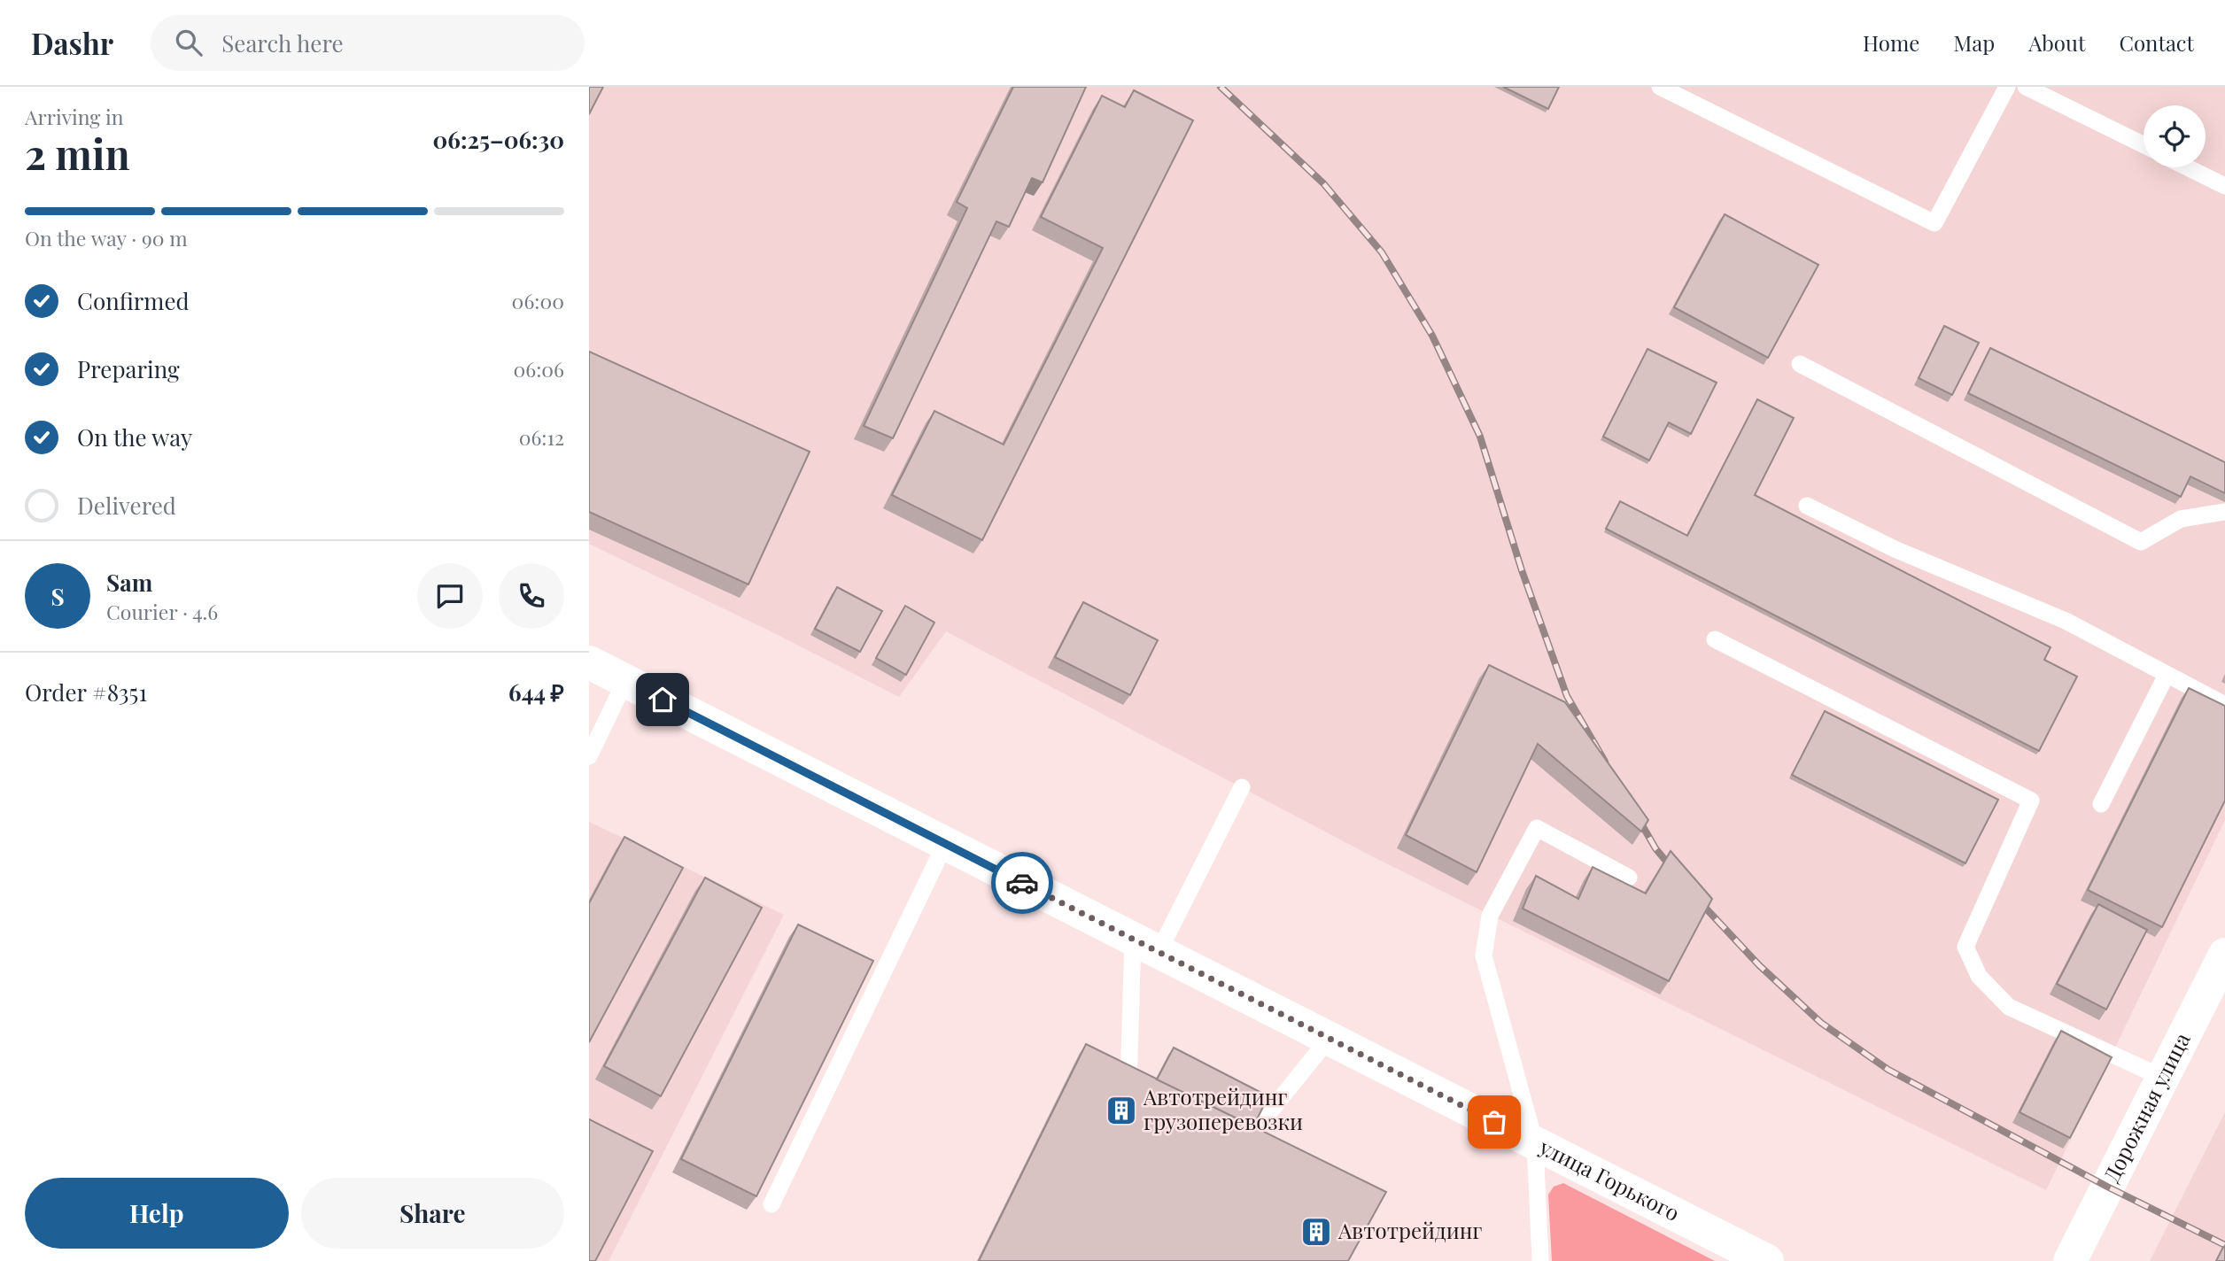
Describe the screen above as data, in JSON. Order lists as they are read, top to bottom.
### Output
{
  "streets": {
    "street": ["Дорожная улица", "улица Горького"]
  },
  "places": {
    "building": ["Автотрейдинг грузоперевозки", "Автотрейдинг"]
  },
  "page": {
    "header": "Dashr",
    "search": "Search here",
    "nav": [
      "Home",
      "Map",
      "About",
      "Contact"
    ],
    "heading": ["2 min", "Arriving in", "06:25–06:30"],
    "panel": [
      "Sam",
      "Courier · 4.6",
      "Order #8351",
      "644 ₽"
    ],
    "bar": "On the way · 90 m",
    "list": [
      ["Confirmed", "06:00"],
      ["Preparing", "06:06"],
      ["On the way", "06:12"],
      "Delivered"
    ],
    "round": "S",
    "buttons": ["Help", "Share"]
  }
}
